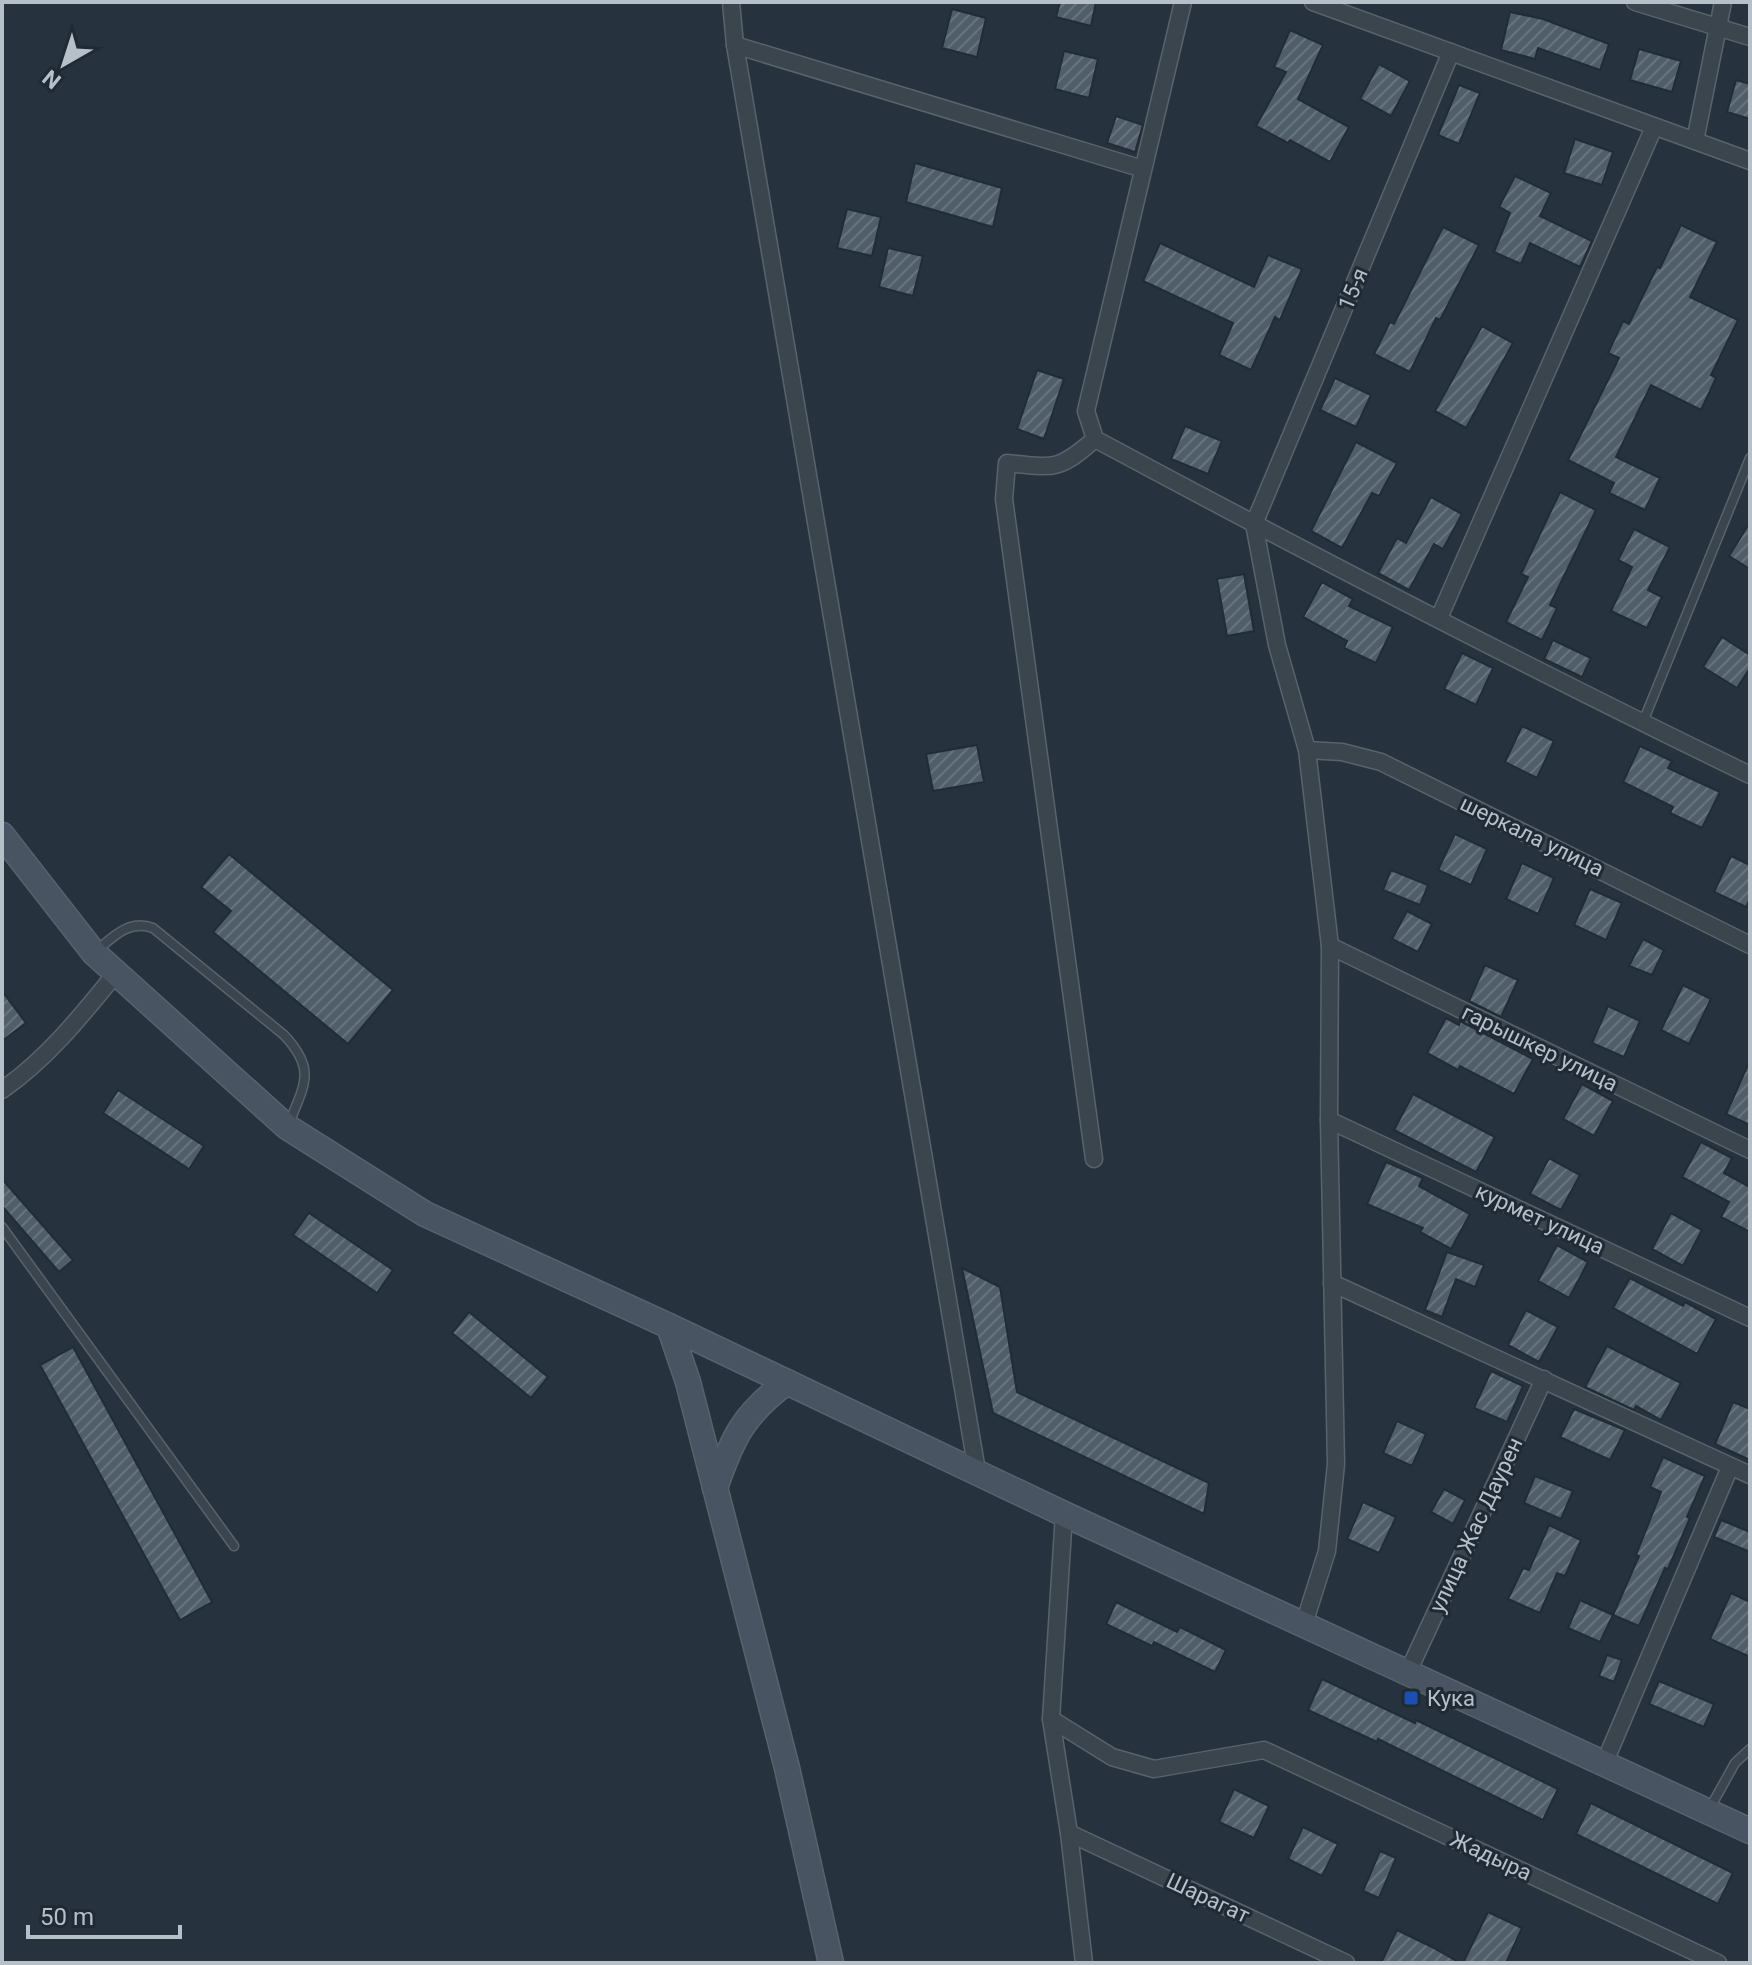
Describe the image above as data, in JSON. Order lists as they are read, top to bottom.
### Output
{
  "streets": {
    "street": [
      "15-я",
      "шеркала улица",
      "гарышкер улица",
      "курмет улица",
      "улица Жас Даурен",
      "Жадыра",
      "Шарагат"
    ]
  },
  "places": {
    "transit": ["Кука"]
  },
  "scale_bar": "50 m",
  "north": "bottom left"
}
